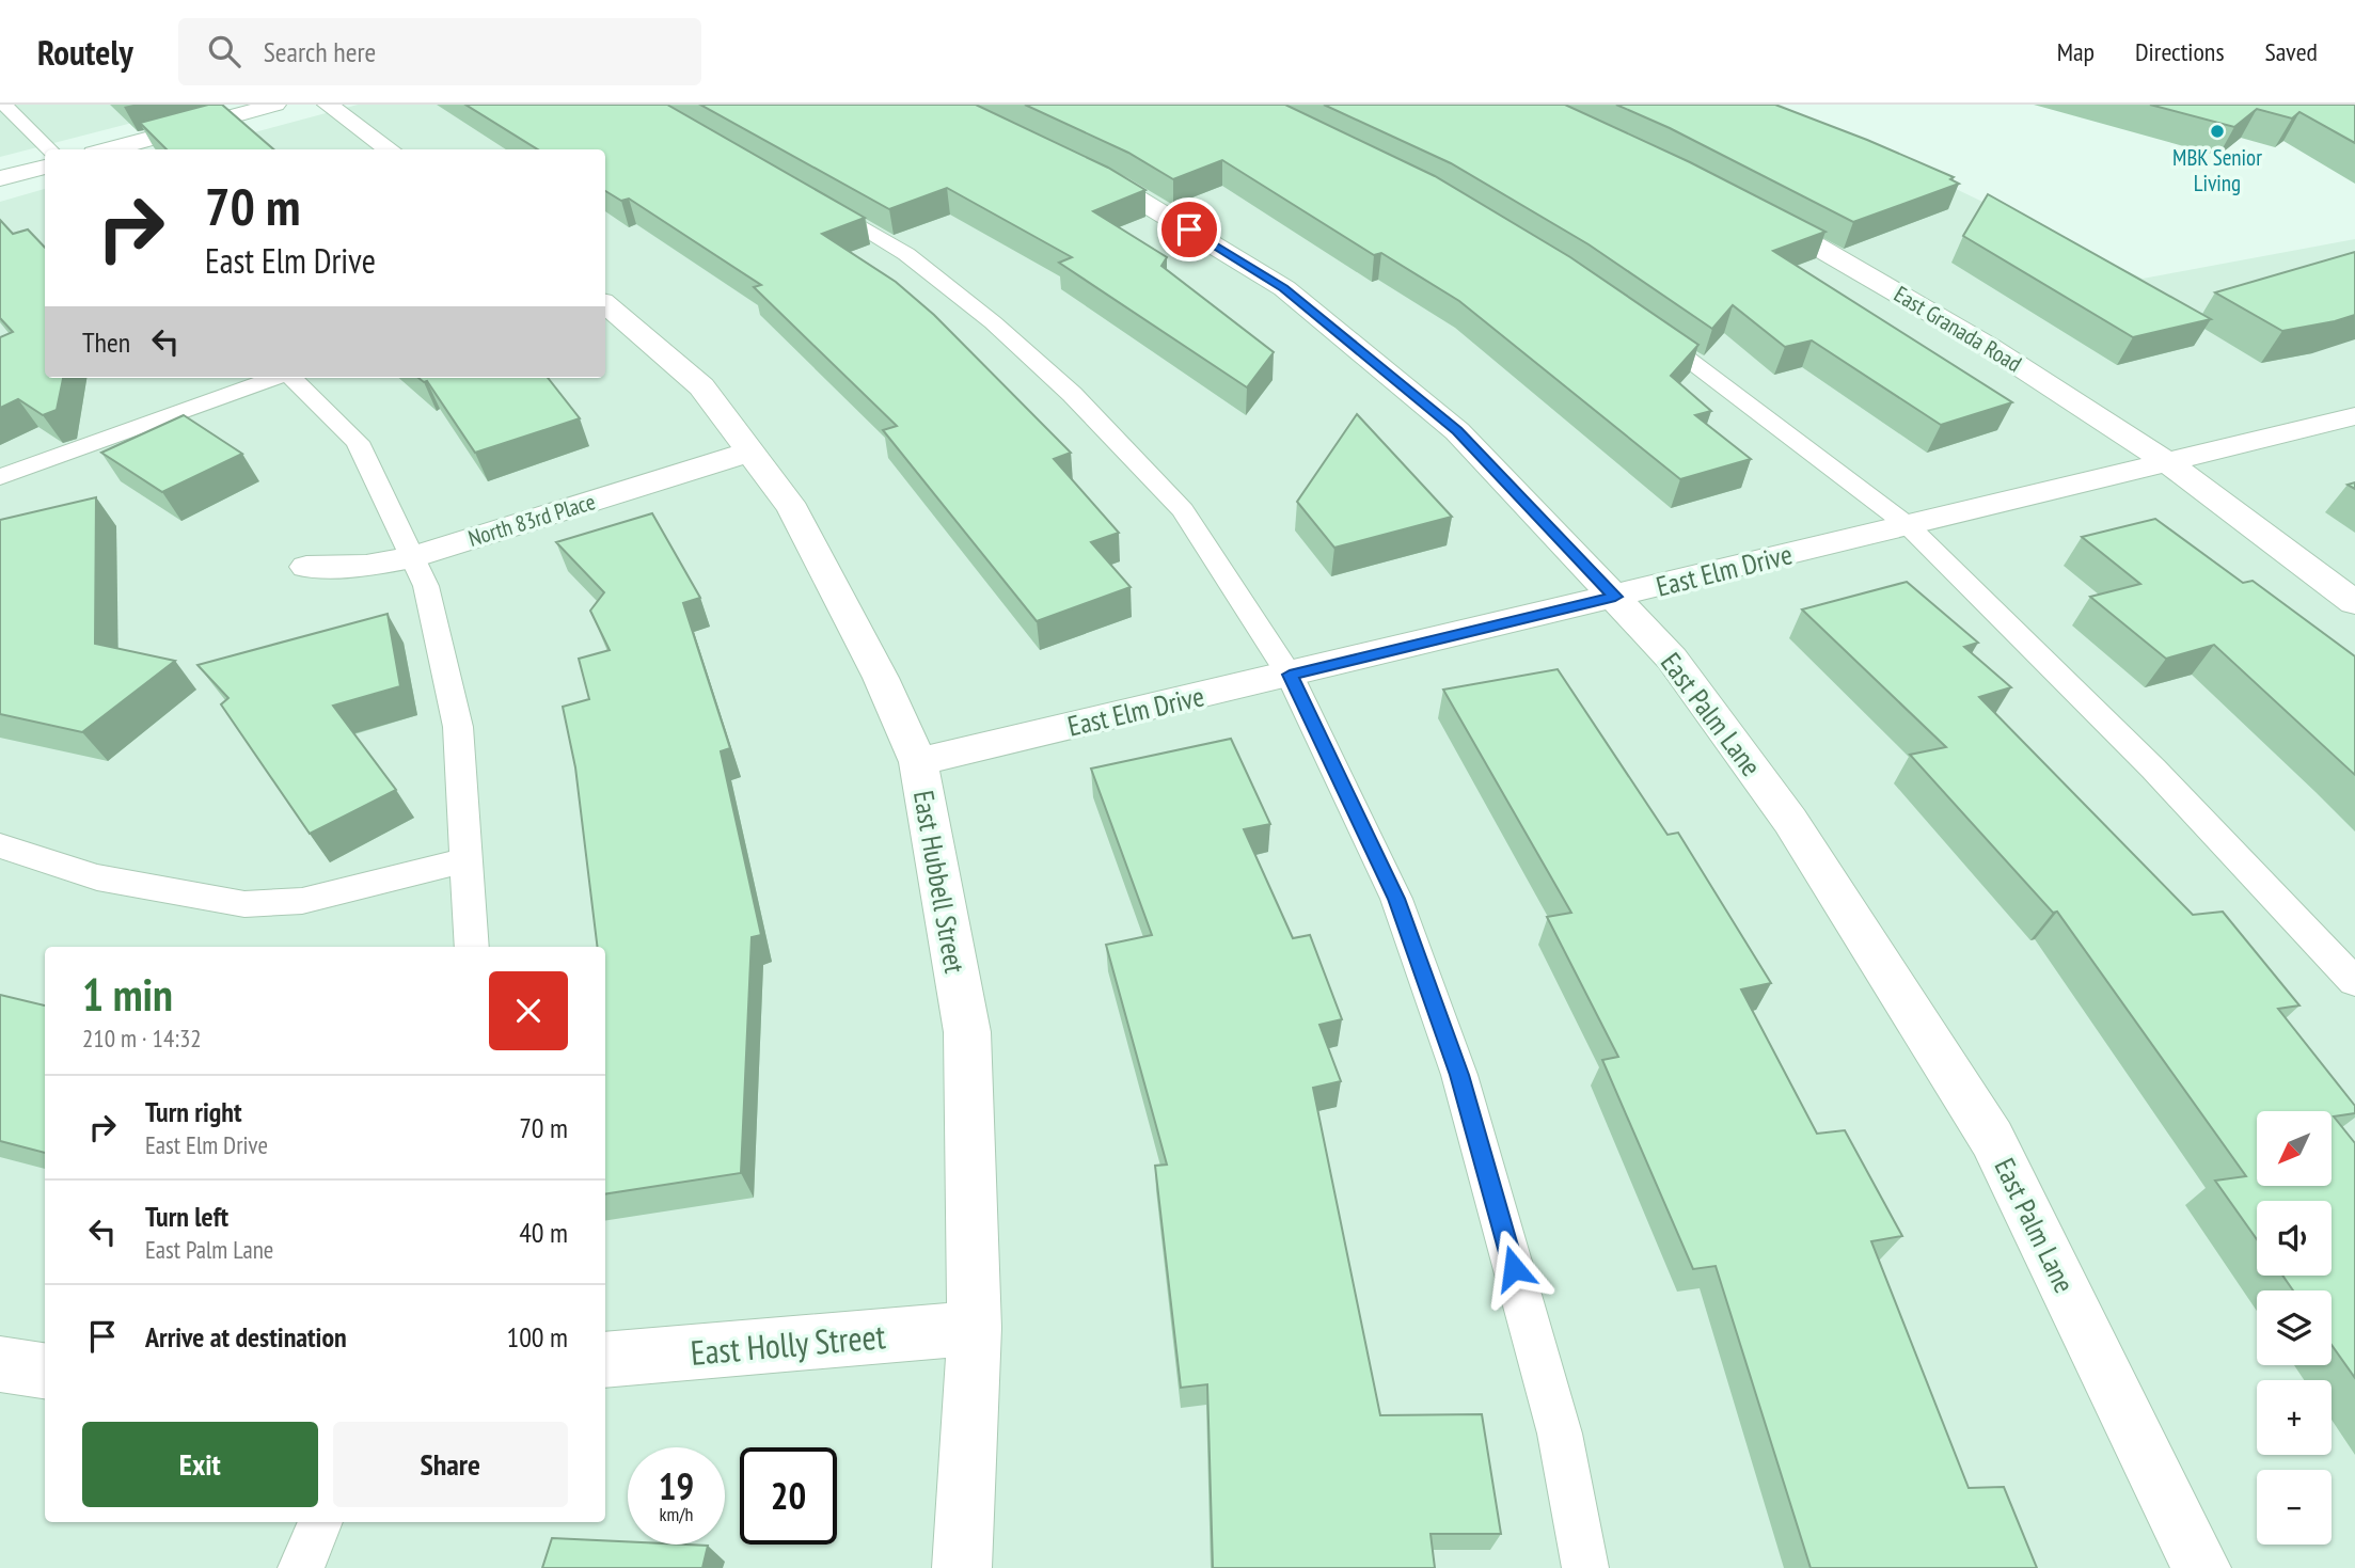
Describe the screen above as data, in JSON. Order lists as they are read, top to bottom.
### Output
{
  "streets": {
    "street": [
      "East Granada Road",
      "North 83rd Place",
      "East Elm Drive",
      "East Palm Lane",
      "East Hubbell Street",
      "East Holly Street"
    ]
  },
  "crossings": [
    ["East Granada Road", "East Elm Drive"],
    ["North 83rd Place", "East Hubbell Street"],
    ["East Elm Drive", "East Palm Lane"],
    ["East Elm Drive", "East Hubbell Street"],
    ["East Hubbell Street", "East Holly Street"]
  ],
  "places": ["MBK Senior Living"],
  "north": "bottom left",
  "page": {
    "header": "Routely",
    "search": "Search here",
    "nav": ["Map", "Directions", "Saved"],
    "turn": ["70 m", "East Elm Drive"],
    "then": "Then",
    "heading": ["1 min", "210 m · 14:32"],
    "list": [
      {
        "name": "Turn right",
        "note": "East Elm Drive",
        "value": "70 m"
      },
      {
        "name": "Turn left",
        "note": "East Palm Lane",
        "value": "40 m"
      },
      {
        "name": "Arrive at destination",
        "value": "100 m"
      }
    ],
    "map_buttons": ["+", "−"],
    "buttons": ["Exit", "Share"],
    "speed": "19 km/h",
    "limit": "20"
  }
}
